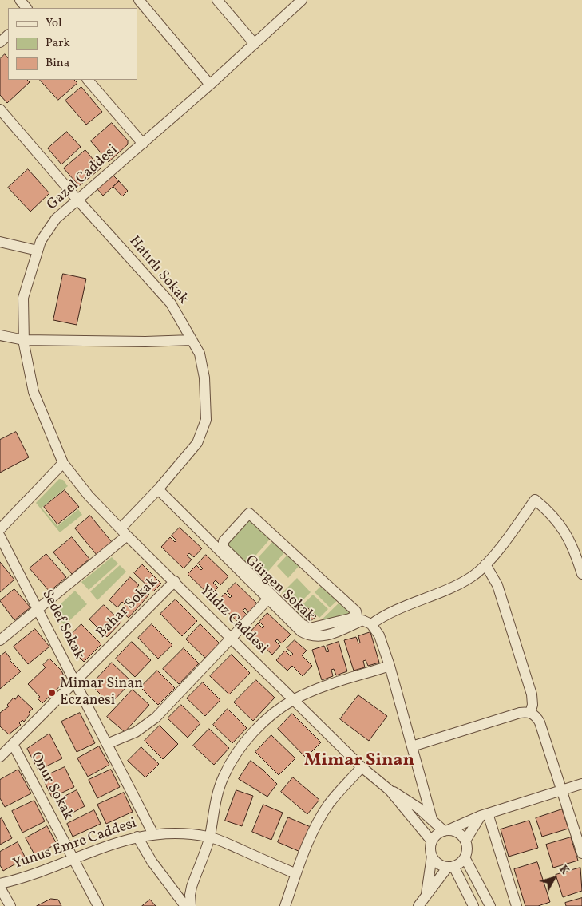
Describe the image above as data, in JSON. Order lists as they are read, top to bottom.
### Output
{
  "streets": {
    "street": [
      "Gazel Caddesi",
      "Hatırlı Sokak",
      "Gürgen Sokak",
      "Bahar Sokak",
      "Yıldız Caddesi",
      "Sedef Sokak",
      "Onur Sokak",
      "Yunus Emre Caddesi"
    ]
  },
  "crossings": [
    ["Gazel Caddesi", "Hatırlı Sokak"],
    ["Gazel Caddesi", "Yıldız Caddesi"],
    ["Hatırlı Sokak", "Gürgen Sokak"],
    ["Hatırlı Sokak", "Yıldız Caddesi"],
    ["Hatırlı Sokak", "Sedef Sokak"],
    ["Bahar Sokak", "Yıldız Caddesi"],
    ["Bahar Sokak", "Sedef Sokak"],
    ["Bahar Sokak", "Onur Sokak"],
    ["Sedef Sokak", "Yunus Emre Caddesi"],
    ["Onur Sokak", "Yunus Emre Caddesi"]
  ],
  "districts": ["Mimar Sinan"],
  "places": ["Mimar Sinan Eczanesi"],
  "legend": ["Yol", "Park", "Bina"],
  "north": "top right"
}
